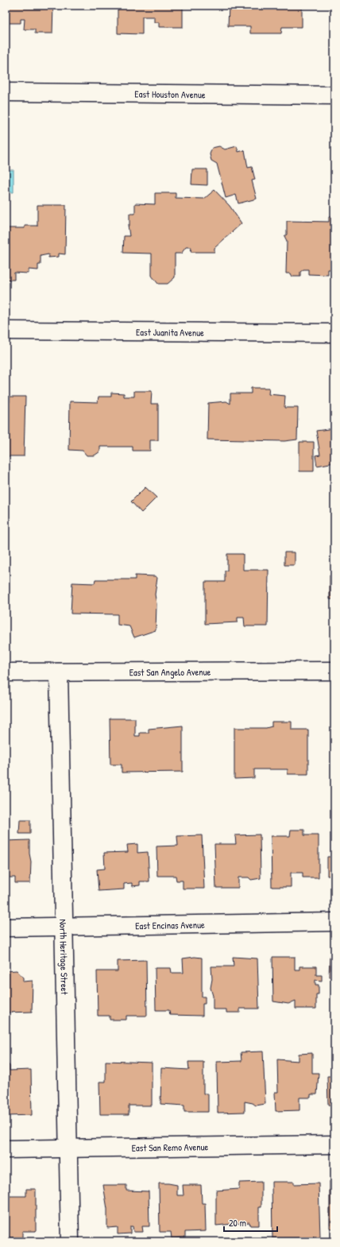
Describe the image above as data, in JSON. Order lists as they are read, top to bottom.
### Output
{
  "streets": {
    "street": [
      "East Houston Avenue",
      "East Juanita Avenue",
      "East San Angelo Avenue",
      "East Encinas Avenue",
      "North Heritage Street",
      "East San Remo Avenue"
    ]
  },
  "crossings": [
    ["East San Angelo Avenue", "North Heritage Street"],
    ["East Encinas Avenue", "North Heritage Street"],
    ["North Heritage Street", "East San Remo Avenue"]
  ],
  "scale_bar": "20 m"
}
